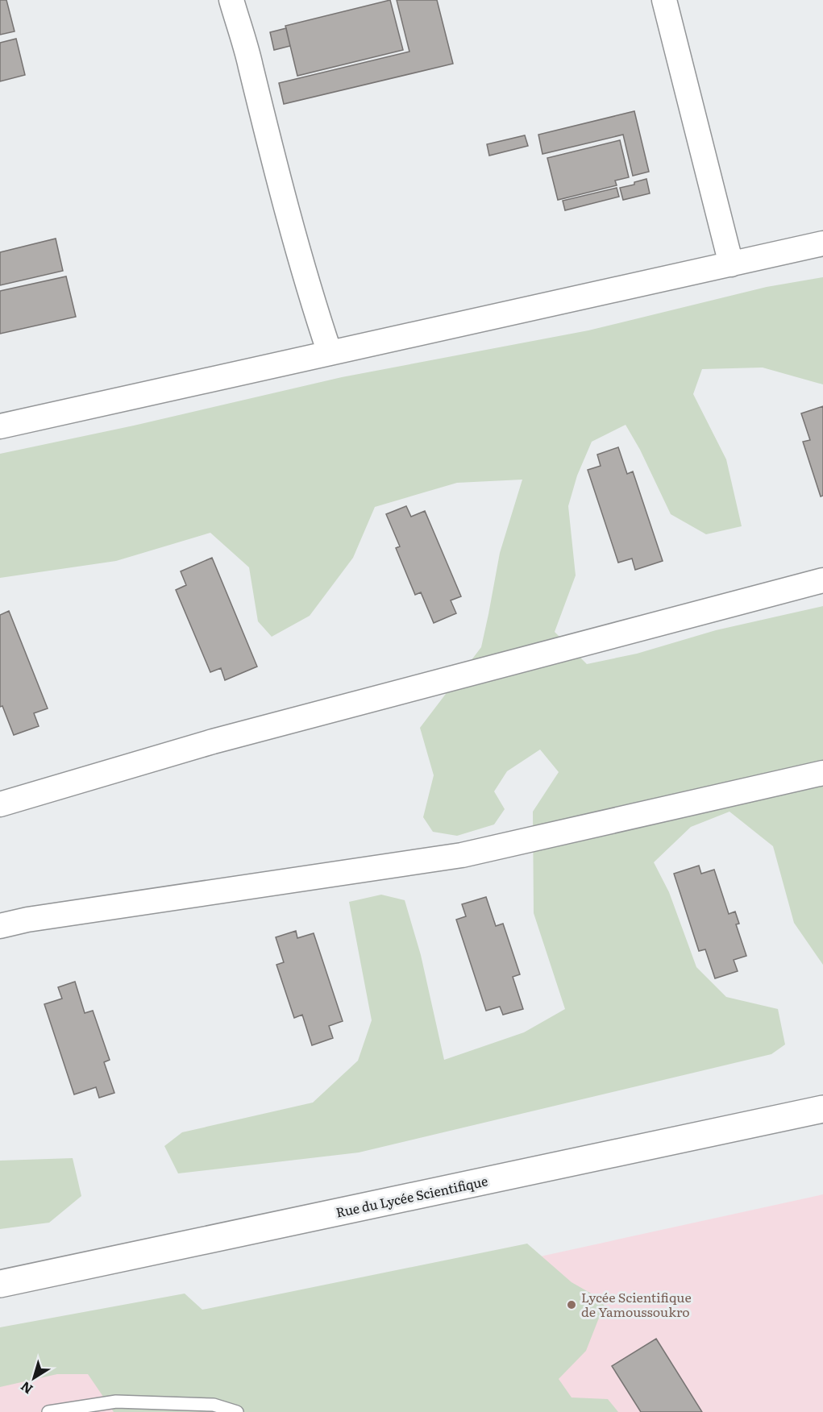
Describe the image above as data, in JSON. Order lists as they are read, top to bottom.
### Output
{
  "streets": {
    "street": ["Rue du Lycée Scientifique"]
  },
  "places": ["Lycée Scientifique de Yamoussoukro"],
  "north": "bottom left"
}
